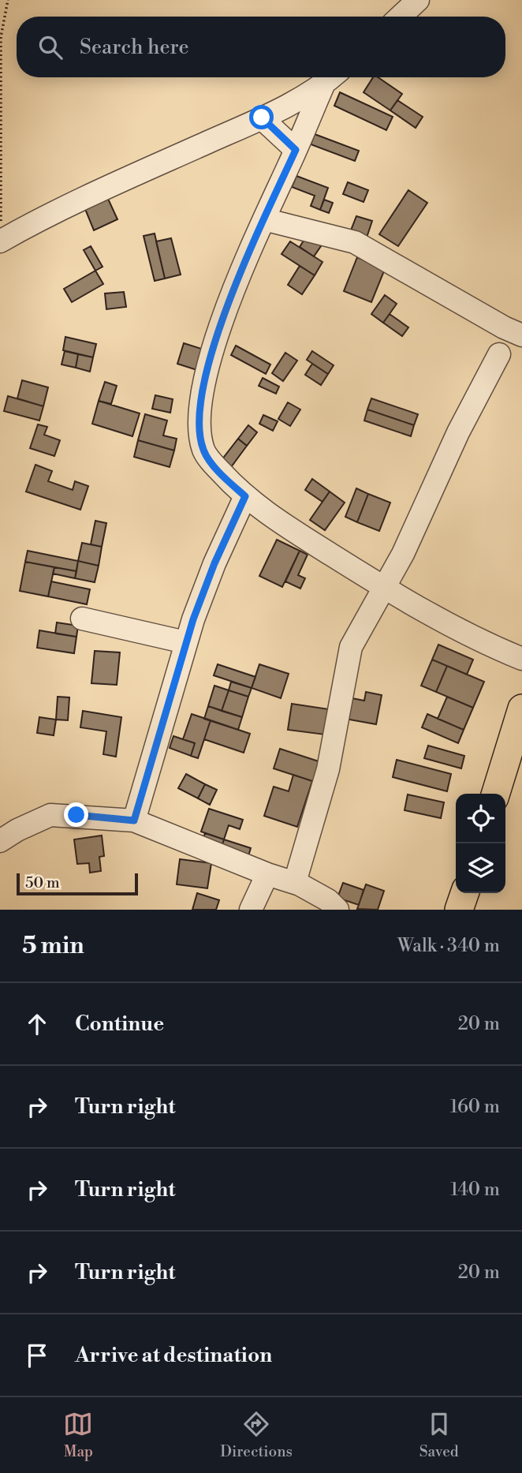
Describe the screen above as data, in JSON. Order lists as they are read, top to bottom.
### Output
{
  "scale_bar": "50 m",
  "page": {
    "search": "Search here",
    "scale": "50 m",
    "heading": ["5 min", "Walk · 340 m"],
    "list": [
      ["Continue", "20 m"],
      ["Turn right", "160 m"],
      ["Turn right", "140 m"],
      ["Turn right", "20 m"],
      "Arrive at destination"
    ],
    "nav": ["Map", "Directions", "Saved"]
  }
}
